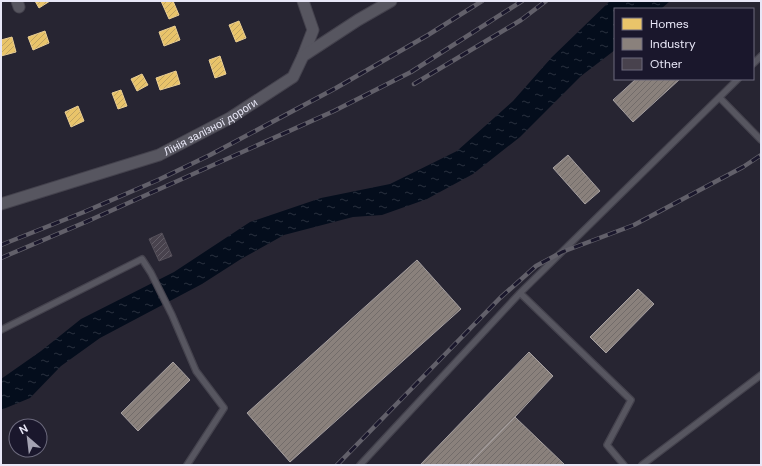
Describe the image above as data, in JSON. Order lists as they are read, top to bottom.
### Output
{
  "streets": {
    "street": ["Лінія залізної дороги"]
  },
  "legend": ["Homes", "Industry", "Other"],
  "north": "top left"
}
